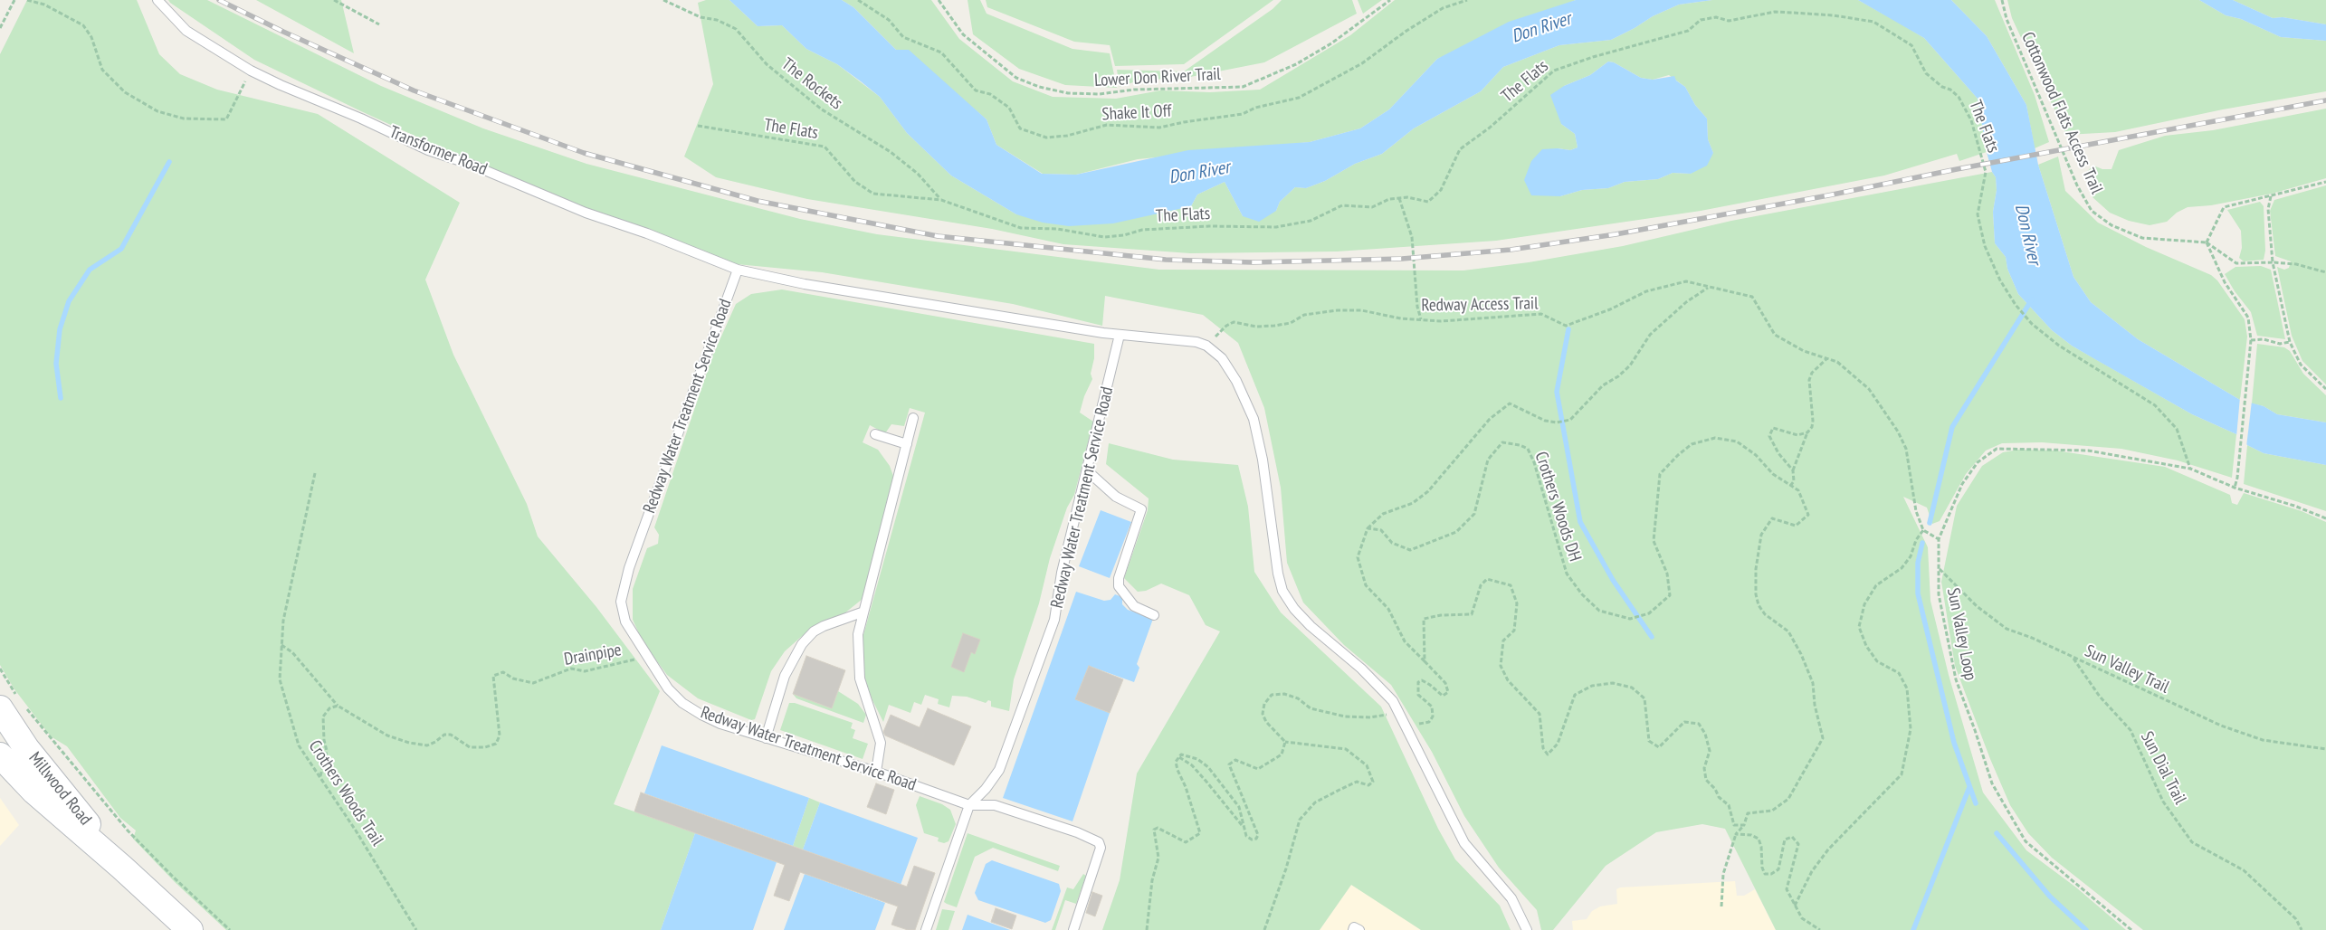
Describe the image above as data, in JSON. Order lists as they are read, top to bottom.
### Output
{
  "streets": {
    "main road": ["Millwood Road"],
    "lane": ["Transformer Road", "Redway Water Treatment Service Road"],
    "path": [
      "Lower Don River Trail",
      "The Flats",
      "The Rockets",
      "Shake It Off",
      "Cottonwood Flats Access Trail",
      "Redway Access Trail",
      "Crothers Woods DH",
      "Sun Valley Loop",
      "Drainpipe",
      "Sun Valley Trail",
      "Sun Dial Trail",
      "Crothers Woods Trail"
    ]
  },
  "crossings": [
    ["The Flats", "The Rockets"],
    ["The Flats", "Sun Valley Loop"],
    ["Transformer Road", "Redway Water Treatment Service Road"],
    ["Redway Water Treatment Service Road", "Drainpipe"],
    ["Sun Valley Loop", "Sun Valley Trail"],
    ["Drainpipe", "Crothers Woods Trail"],
    ["Sun Valley Trail", "Sun Dial Trail"]
  ],
  "water": ["Don River"]
}
